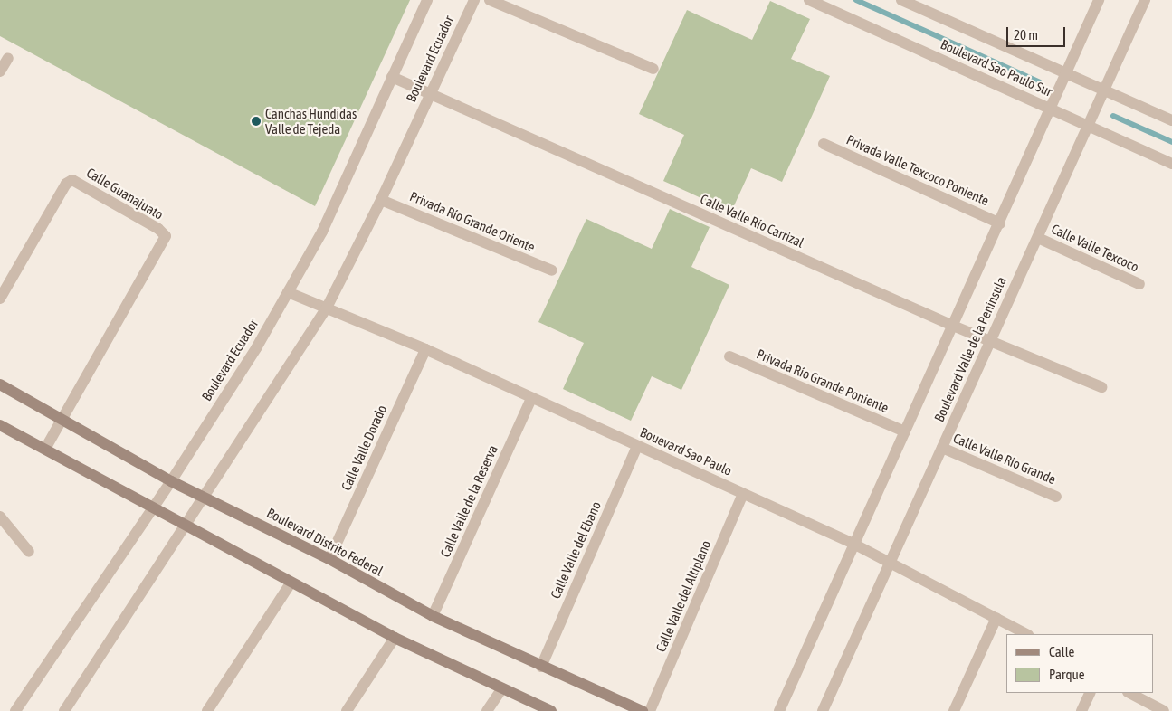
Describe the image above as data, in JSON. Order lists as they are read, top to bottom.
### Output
{
  "streets": {
    "main road": ["Boulevard Distrito Federal"],
    "street": [
      "Boulevard Ecuador",
      "Boulevard Sao Paulo Sur",
      "Privada Valle Texcoco Poniente",
      "Calle Guanajuato",
      "Calle Valle Río Carrizal",
      "Privada Río Grande Oriente",
      "Calle Valle Texcoco",
      "Boulevard Valle de la Peninsula",
      "Privada Río Grande Poniente",
      "Calle Valle Dorado",
      "Bouevard Sao Paulo",
      "Calle Valle Río Grande",
      "Calle Valle de la Reserva",
      "Calle Valle del Ebano",
      "Calle Valle del Altiplano"
    ]
  },
  "crossings": [
    ["Boulevard Ecuador", "Calle Valle Río Carrizal"],
    ["Boulevard Ecuador", "Privada Río Grande Oriente"],
    ["Boulevard Ecuador", "Bouevard Sao Paulo"],
    ["Boulevard Ecuador", "Boulevard Distrito Federal"],
    ["Boulevard Sao Paulo Sur", "Boulevard Valle de la Peninsula"],
    ["Privada Valle Texcoco Poniente", "Boulevard Valle de la Peninsula"],
    ["Calle Guanajuato", "Boulevard Distrito Federal"],
    ["Calle Valle Río Carrizal", "Boulevard Valle de la Peninsula"],
    ["Calle Valle Texcoco", "Boulevard Valle de la Peninsula"],
    ["Boulevard Valle de la Peninsula", "Privada Río Grande Poniente"],
    ["Boulevard Valle de la Peninsula", "Bouevard Sao Paulo"],
    ["Boulevard Valle de la Peninsula", "Calle Valle Río Grande"],
    ["Calle Valle Dorado", "Bouevard Sao Paulo"],
    ["Calle Valle Dorado", "Boulevard Distrito Federal"],
    ["Bouevard Sao Paulo", "Calle Valle de la Reserva"],
    ["Bouevard Sao Paulo", "Calle Valle del Ebano"],
    ["Bouevard Sao Paulo", "Calle Valle del Altiplano"],
    ["Calle Valle de la Reserva", "Boulevard Distrito Federal"],
    ["Boulevard Distrito Federal", "Calle Valle del Ebano"]
  ],
  "places": ["Canchas Hundidas Valle de Tejeda"],
  "legend": ["Calle", "Parque"],
  "scale_bar": "20 m"
}
